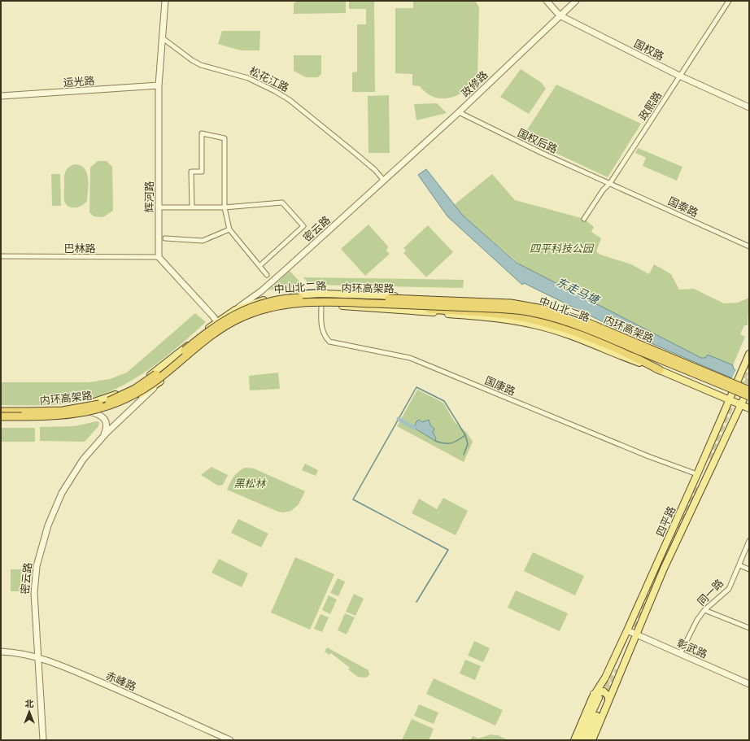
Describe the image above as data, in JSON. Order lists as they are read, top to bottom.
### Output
{
  "streets": {
    "highway": ["内环高架路"],
    "main road": ["中山北二路", "四平路"],
    "street": [
      "国权路",
      "松花江路",
      "运光路",
      "政修路",
      "政熙路",
      "国权后路",
      "辉河路",
      "国泰路",
      "密云路",
      "巴林路",
      "国康路",
      "同一路",
      "彰武路",
      "赤峰路"
    ]
  },
  "crossings": [
    ["国权路", "政修路"],
    ["国权路", "政熙路"],
    ["松花江路", "政修路"],
    ["松花江路", "辉河路"],
    ["松花江路", "密云路"],
    ["运光路", "辉河路"],
    ["政修路", "国权后路"],
    ["政修路", "密云路"],
    ["政熙路", "国权后路"],
    ["政熙路", "国泰路"],
    ["国权后路", "国泰路"],
    ["辉河路", "巴林路"],
    ["密云路", "中山北二路"],
    ["密云路", "赤峰路"],
    ["中山北二路", "内环高架路"],
    ["中山北二路", "国康路"],
    ["中山北二路", "四平路"],
    ["内环高架路", "四平路"],
    ["国康路", "四平路"],
    ["四平路", "彰武路"],
    ["同一路", "彰武路"]
  ],
  "water": ["东走马塘"],
  "parks": ["四平科技公园", "黑松林"],
  "north": "top"
}
